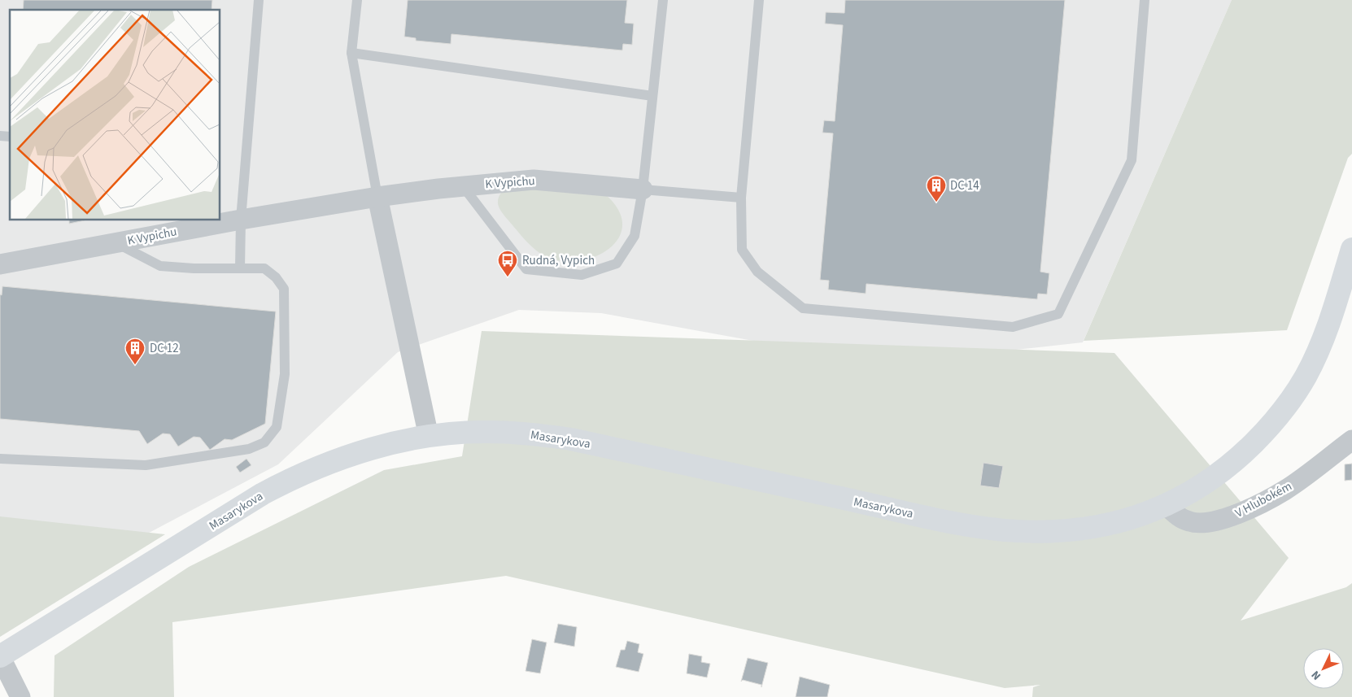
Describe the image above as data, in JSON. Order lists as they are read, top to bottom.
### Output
{
  "streets": {
    "main road": ["Masarykova"],
    "street": ["K Vypichu", "V Hlubokém"]
  },
  "crossings": [
    ["Masarykova", "V Hlubokém"]
  ],
  "places": {
    "building": ["DC 14", "DC 12"],
    "bus stop": ["Rudná, Vypich"]
  },
  "north": "bottom left"
}
